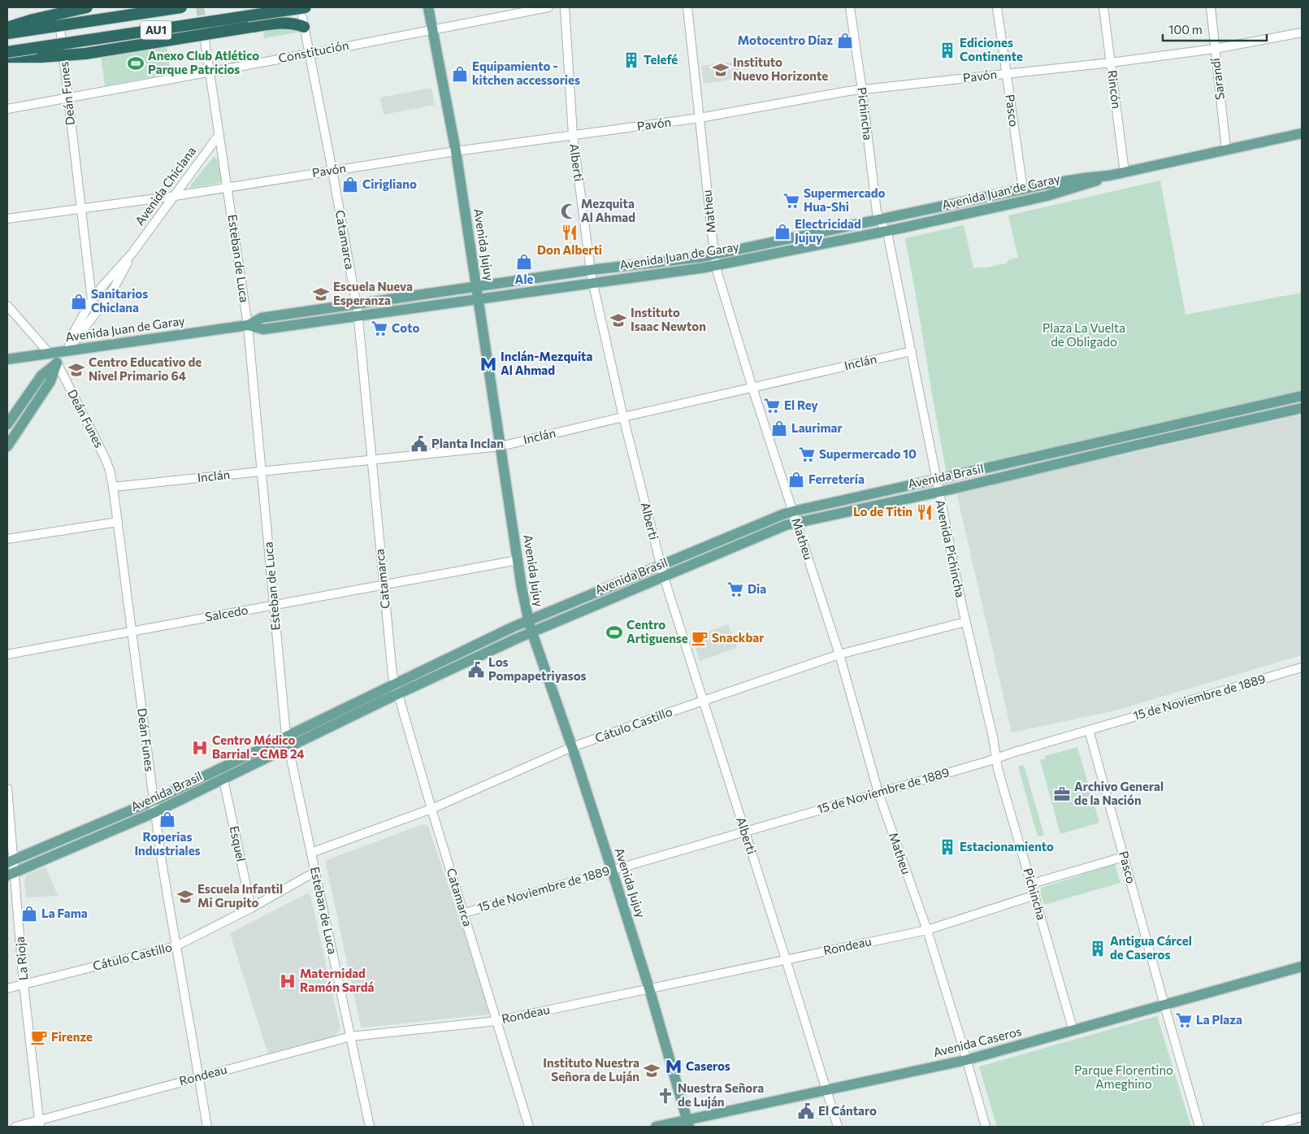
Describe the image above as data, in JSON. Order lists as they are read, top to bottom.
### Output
{
  "streets": {
    "highway": ["AU1"],
    "main road": [
      "Avenida Chiclana",
      "Avenida Juan de Garay",
      "Avenida Jujuy",
      "Avenida Brasil",
      "Avenida Caseros"
    ],
    "street": [
      "Constitución",
      "Pavón",
      "Sarandí",
      "Rincón",
      "Deán Funes",
      "Pasco",
      "Pichincha",
      "Alberti",
      "Matheu",
      "Catamarca",
      "Esteban de Luca",
      "Inclán",
      "Avenida Pichincha",
      "Salcedo",
      "15 de Noviembre de 1889",
      "Cátulo Castillo",
      "Esquel",
      "Rondeau",
      "La Rioja"
    ]
  },
  "crossings": [
    ["AU1", "Catamarca"],
    ["Constitución", "Deán Funes"],
    ["Constitución", "Catamarca"],
    ["Constitución", "Avenida Jujuy"],
    ["Constitución", "Esteban de Luca"],
    ["Pavón", "Sarandí"],
    ["Pavón", "Rincón"],
    ["Pavón", "Deán Funes"],
    ["Pavón", "Pasco"],
    ["Pavón", "Pichincha"],
    ["Pavón", "Alberti"],
    ["Pavón", "Avenida Chiclana"],
    ["Pavón", "Matheu"],
    ["Pavón", "Catamarca"],
    ["Pavón", "Avenida Jujuy"],
    ["Pavón", "Esteban de Luca"],
    ["Sarandí", "Avenida Juan de Garay"],
    ["Rincón", "Avenida Juan de Garay"],
    ["Deán Funes", "Avenida Chiclana"],
    ["Deán Funes", "Inclán"],
    ["Deán Funes", "Avenida Brasil"],
    ["Deán Funes", "Salcedo"],
    ["Deán Funes", "Cátulo Castillo"],
    ["Deán Funes", "Rondeau"],
    ["Pasco", "Avenida Juan de Garay"],
    ["Pasco", "15 de Noviembre de 1889"],
    ["Pasco", "Avenida Caseros"],
    ["Pichincha", "Avenida Juan de Garay"],
    ["Pichincha", "Avenida Pichincha"],
    ["Pichincha", "15 de Noviembre de 1889"],
    ["Pichincha", "Rondeau"],
    ["Pichincha", "Avenida Caseros"],
    ["Alberti", "Avenida Juan de Garay"],
    ["Alberti", "Inclán"],
    ["Alberti", "Avenida Brasil"],
    ["Alberti", "15 de Noviembre de 1889"],
    ["Alberti", "Cátulo Castillo"],
    ["Alberti", "Rondeau"],
    ["Alberti", "Avenida Caseros"],
    ["Avenida Chiclana", "Avenida Juan de Garay"],
    ["Avenida Chiclana", "Esteban de Luca"],
    ["Avenida Juan de Garay", "Matheu"],
    ["Avenida Juan de Garay", "Catamarca"],
    ["Avenida Juan de Garay", "Avenida Jujuy"],
    ["Avenida Juan de Garay", "Esteban de Luca"],
    ["Avenida Juan de Garay", "Avenida Pichincha"],
    ["Matheu", "Inclán"],
    ["Matheu", "Avenida Brasil"],
    ["Matheu", "15 de Noviembre de 1889"],
    ["Matheu", "Cátulo Castillo"],
    ["Matheu", "Rondeau"],
    ["Matheu", "Avenida Caseros"],
    ["Catamarca", "Inclán"],
    ["Catamarca", "Avenida Brasil"],
    ["Catamarca", "Salcedo"],
    ["Catamarca", "15 de Noviembre de 1889"],
    ["Catamarca", "Cátulo Castillo"],
    ["Catamarca", "Rondeau"],
    ["Avenida Jujuy", "Inclán"],
    ["Avenida Jujuy", "Avenida Brasil"],
    ["Avenida Jujuy", "Salcedo"],
    ["Avenida Jujuy", "15 de Noviembre de 1889"],
    ["Avenida Jujuy", "Cátulo Castillo"],
    ["Avenida Jujuy", "Rondeau"],
    ["Avenida Jujuy", "Avenida Caseros"],
    ["Esteban de Luca", "Inclán"],
    ["Esteban de Luca", "Avenida Brasil"],
    ["Esteban de Luca", "Salcedo"],
    ["Esteban de Luca", "Cátulo Castillo"],
    ["Esteban de Luca", "Rondeau"],
    ["Inclán", "Avenida Pichincha"],
    ["Avenida Brasil", "Avenida Pichincha"],
    ["Avenida Brasil", "Esquel"],
    ["Avenida Brasil", "La Rioja"],
    ["Avenida Pichincha", "15 de Noviembre de 1889"],
    ["Avenida Pichincha", "Cátulo Castillo"],
    ["Cátulo Castillo", "Esquel"],
    ["Cátulo Castillo", "La Rioja"],
    ["Rondeau", "La Rioja"]
  ],
  "parks": ["Plaza La Vuelta de Obligado", "Parque Florentino Ameghino"],
  "places": {
    "shop": [
      "Motocentro Díaz",
      "Equipamiento - kitchen accessories",
      "Cirigliano",
      "Electricidad Jujuy",
      "Ale",
      "Sanitarios Chiclana",
      "Laurimar",
      "Ferretería",
      "Roperias Industriales",
      "La Fama"
    ],
    "building": [
      "Ediciones Continente",
      "Telefé",
      "Estacionamiento",
      "Antigua Cárcel de Caseros"
    ],
    "sports": ["Anexo Club Atlético Parque Patricios", "Centro Artiguense"],
    "school or university": [
      "Instituto Nuevo Horizonte",
      "Escuela Nueva Esperanza",
      "Instituto Isaac Newton",
      "Centro Educativo de Nivel Primario 64",
      "Escuela Infantil Mi Grupito",
      "Instituto Nuestra Señora de Luján"
    ],
    "supermarket": [
      "Supermercado Hua-Shi",
      "Coto",
      "El Rey",
      "Supermercado 10",
      "Dia",
      "La Plaza"
    ],
    "mosque": ["Mezquita Al Ahmad"],
    "restaurant": ["Don Alberti", "Lo de Titin"],
    "metro station": ["Inclán-Mezquita Al Ahmad", "Caseros"],
    "public building": ["Planta Inclan", "Los Pompapetriyasos", "El Cántaro"],
    "cafe": ["Snackbar", "Firenze"],
    "hospital": ["Centro Médico Barrial - CMB 24", "Maternidad Ramón Sardá"],
    "office": ["Archivo General de la Nación"],
    "church": ["Nuestra Señora de Luján"]
  },
  "scale_bar": "100 m"
}
